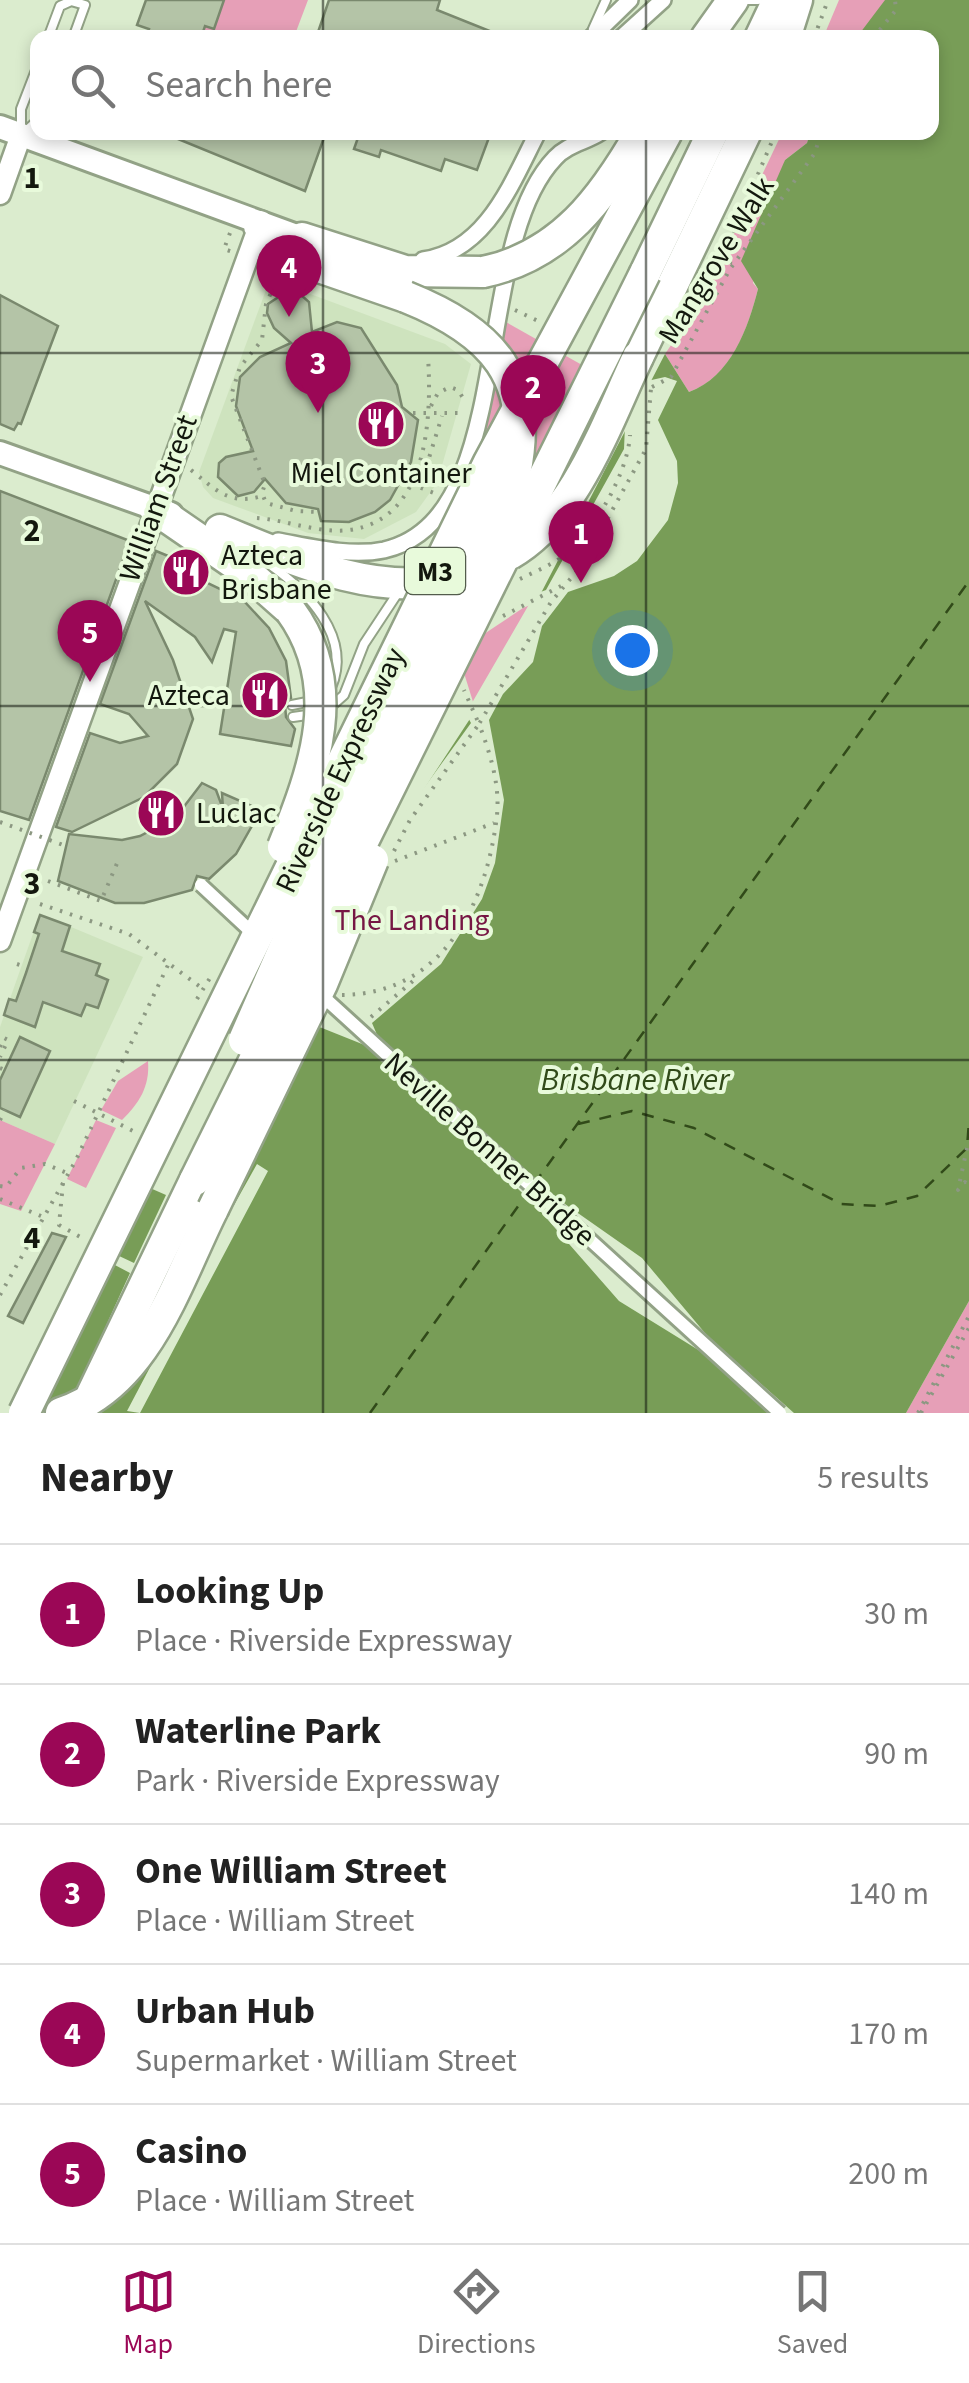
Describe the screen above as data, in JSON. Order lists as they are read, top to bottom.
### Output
{
  "streets": {
    "highway": ["M3", "Riverside Expressway"],
    "street": ["William Street", "Neville Bonner Bridge"],
    "path": ["Mangrove Walk"]
  },
  "crossings": [
    ["William Street", "M3"],
    ["M3", "Riverside Expressway"]
  ],
  "water": ["Brisbane River"],
  "parks": ["The Landing"],
  "places": {
    "restaurant": [
      "Miel Container",
      "Azteca Brisbane",
      "Azteca",
      "Luclac"
    ]
  },
  "page": {
    "search": "Search here",
    "pins": [
      "4",
      "3",
      "2",
      "1",
      "5"
    ],
    "heading": ["Nearby", "5 results"],
    "list": [
      {
        "mark": "1",
        "name": "Looking Up",
        "note": "Place · Riverside Expressway",
        "value": "30 m"
      },
      {
        "mark": "2",
        "name": "Waterline Park",
        "note": "Park · Riverside Expressway",
        "value": "90 m"
      },
      {
        "mark": "3",
        "name": "One William Street",
        "note": "Place · William Street",
        "value": "140 m"
      },
      {
        "mark": "4",
        "name": "Urban Hub",
        "note": "Supermarket · William Street",
        "value": "170 m"
      },
      {
        "mark": "5",
        "name": "Casino",
        "note": "Place · William Street",
        "value": "200 m"
      }
    ],
    "nav": ["Map", "Directions", "Saved"]
  },
  "grid": {
    "rows": [
      "1",
      "2",
      "3",
      "4"
    ]
  }
}
